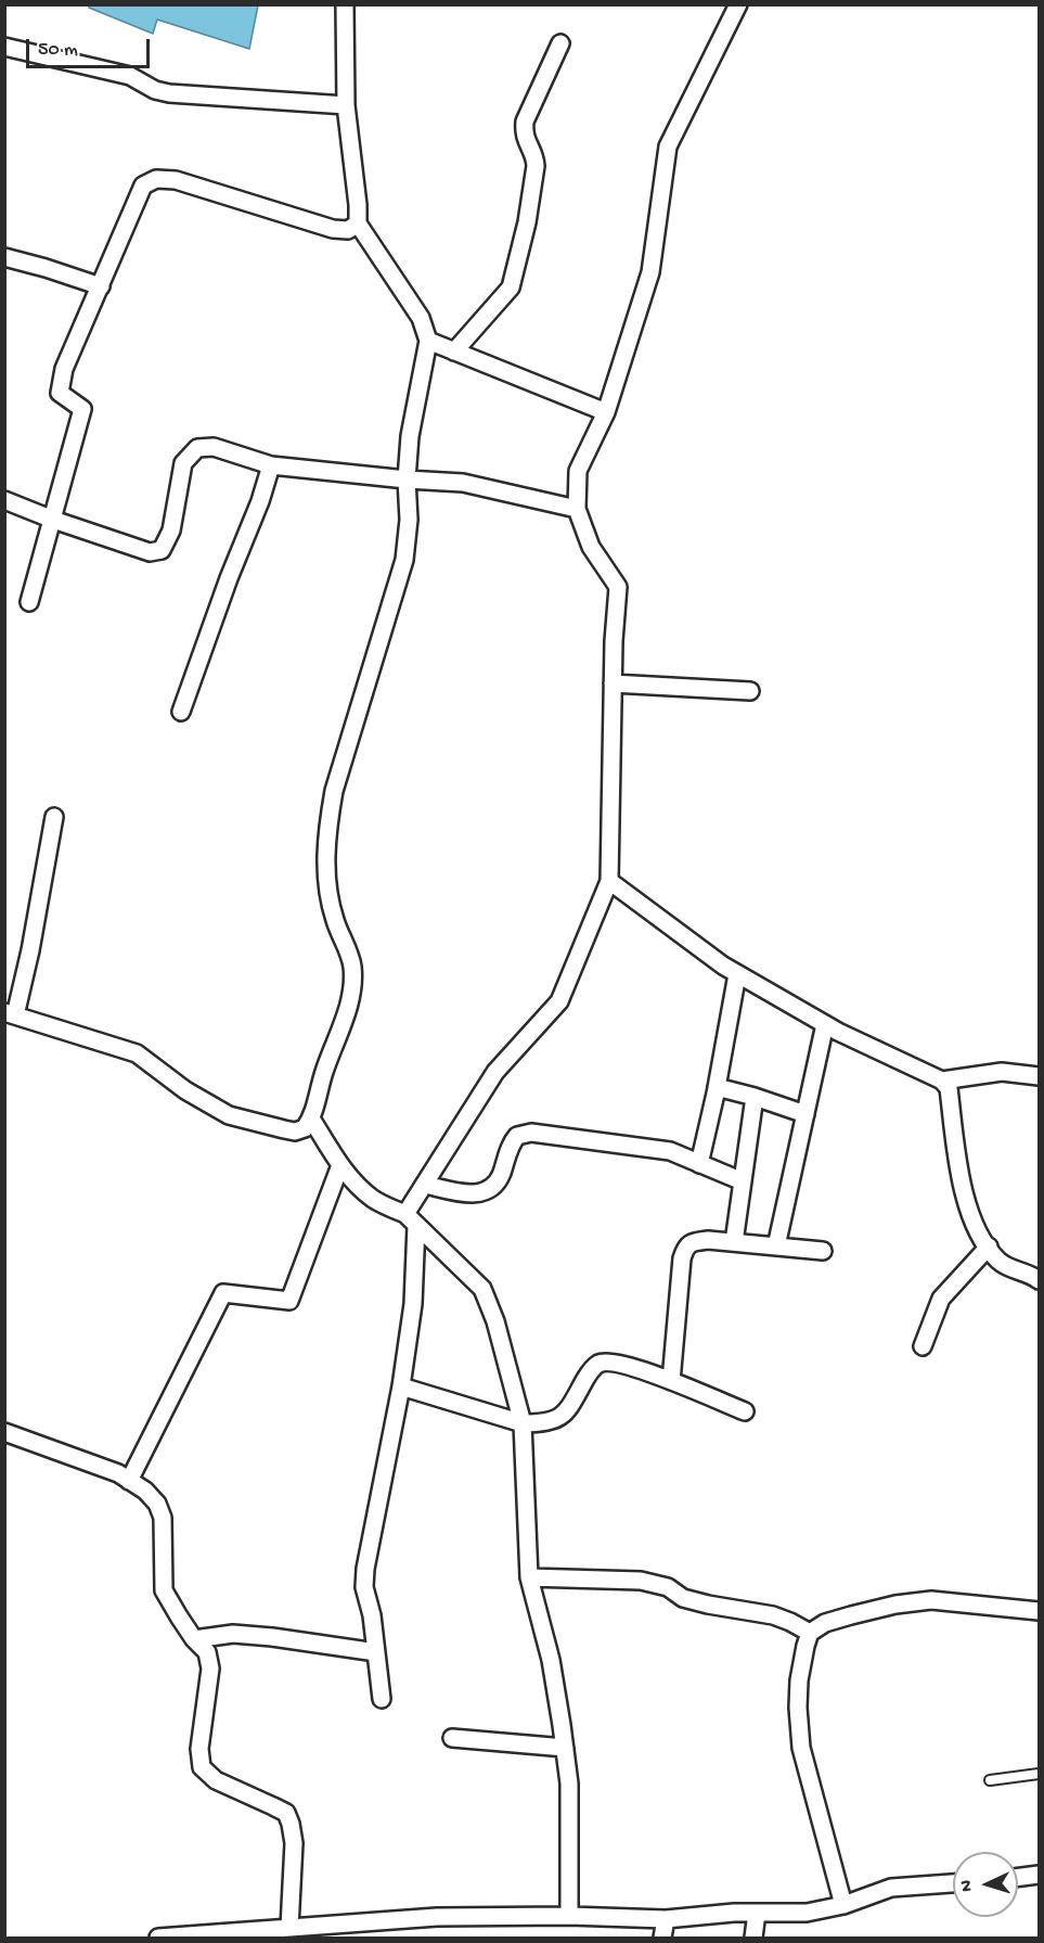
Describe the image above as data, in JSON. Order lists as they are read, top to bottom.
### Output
{
  "scale_bar": "50 m",
  "north": "left"
}
